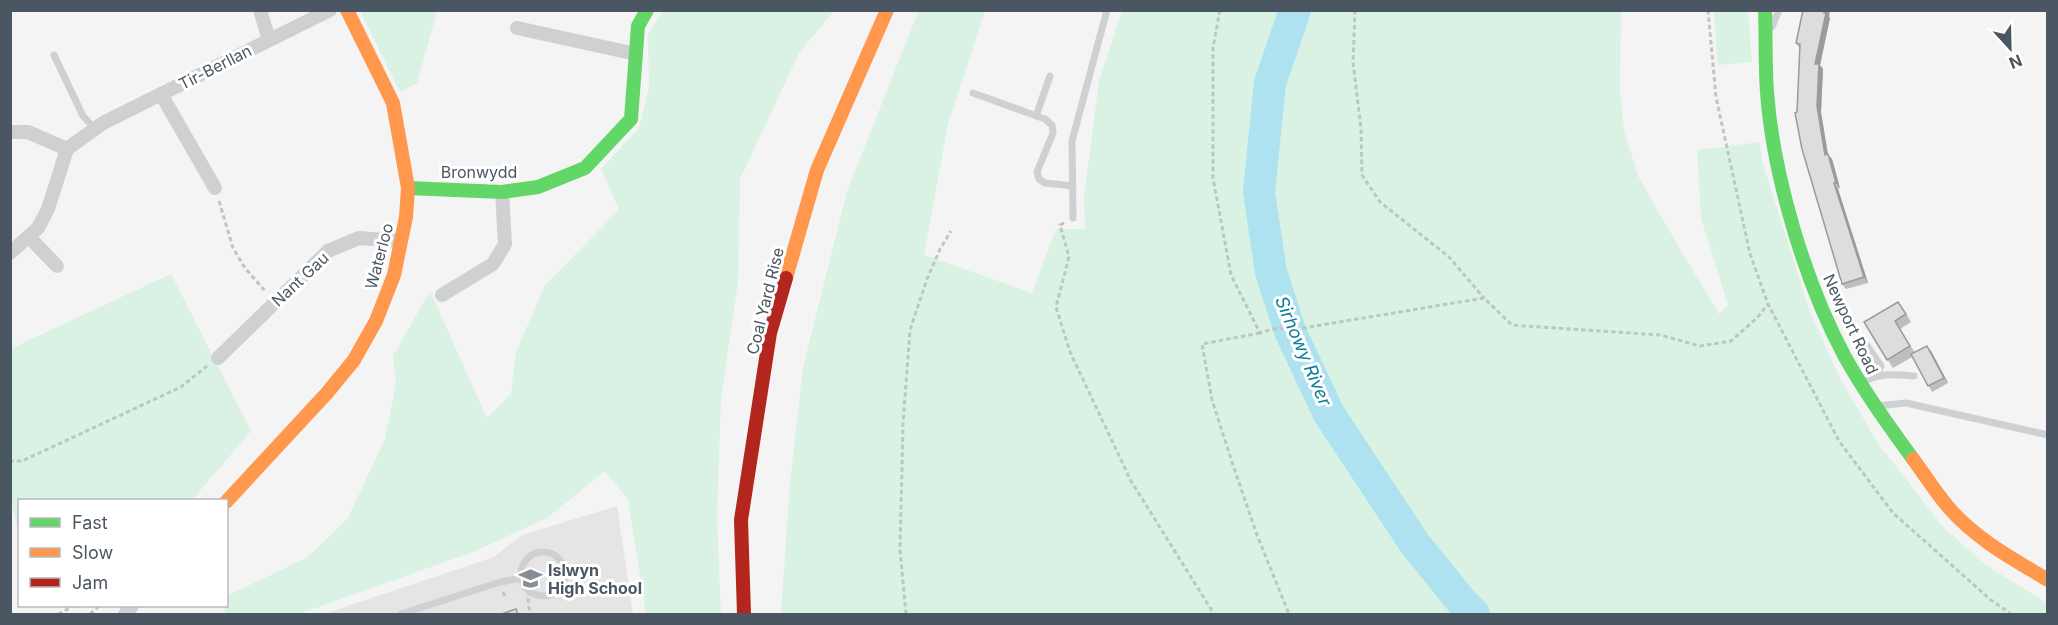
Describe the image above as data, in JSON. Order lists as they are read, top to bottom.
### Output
{
  "streets": {
    "main road": [
      "Bronwydd",
      "Waterloo",
      "Coal Yard Rise",
      "Newport Road"
    ],
    "street": ["Tir-Berllan", "Nant Gau"]
  },
  "crossings": [
    ["Bronwydd", "Waterloo"],
    ["Waterloo", "Nant Gau"]
  ],
  "water": ["Sirhowy River"],
  "places": {
    "school or university": ["Islwyn High School"]
  },
  "legend": ["Fast", "Slow", "Jam"],
  "north": "bottom"
}
